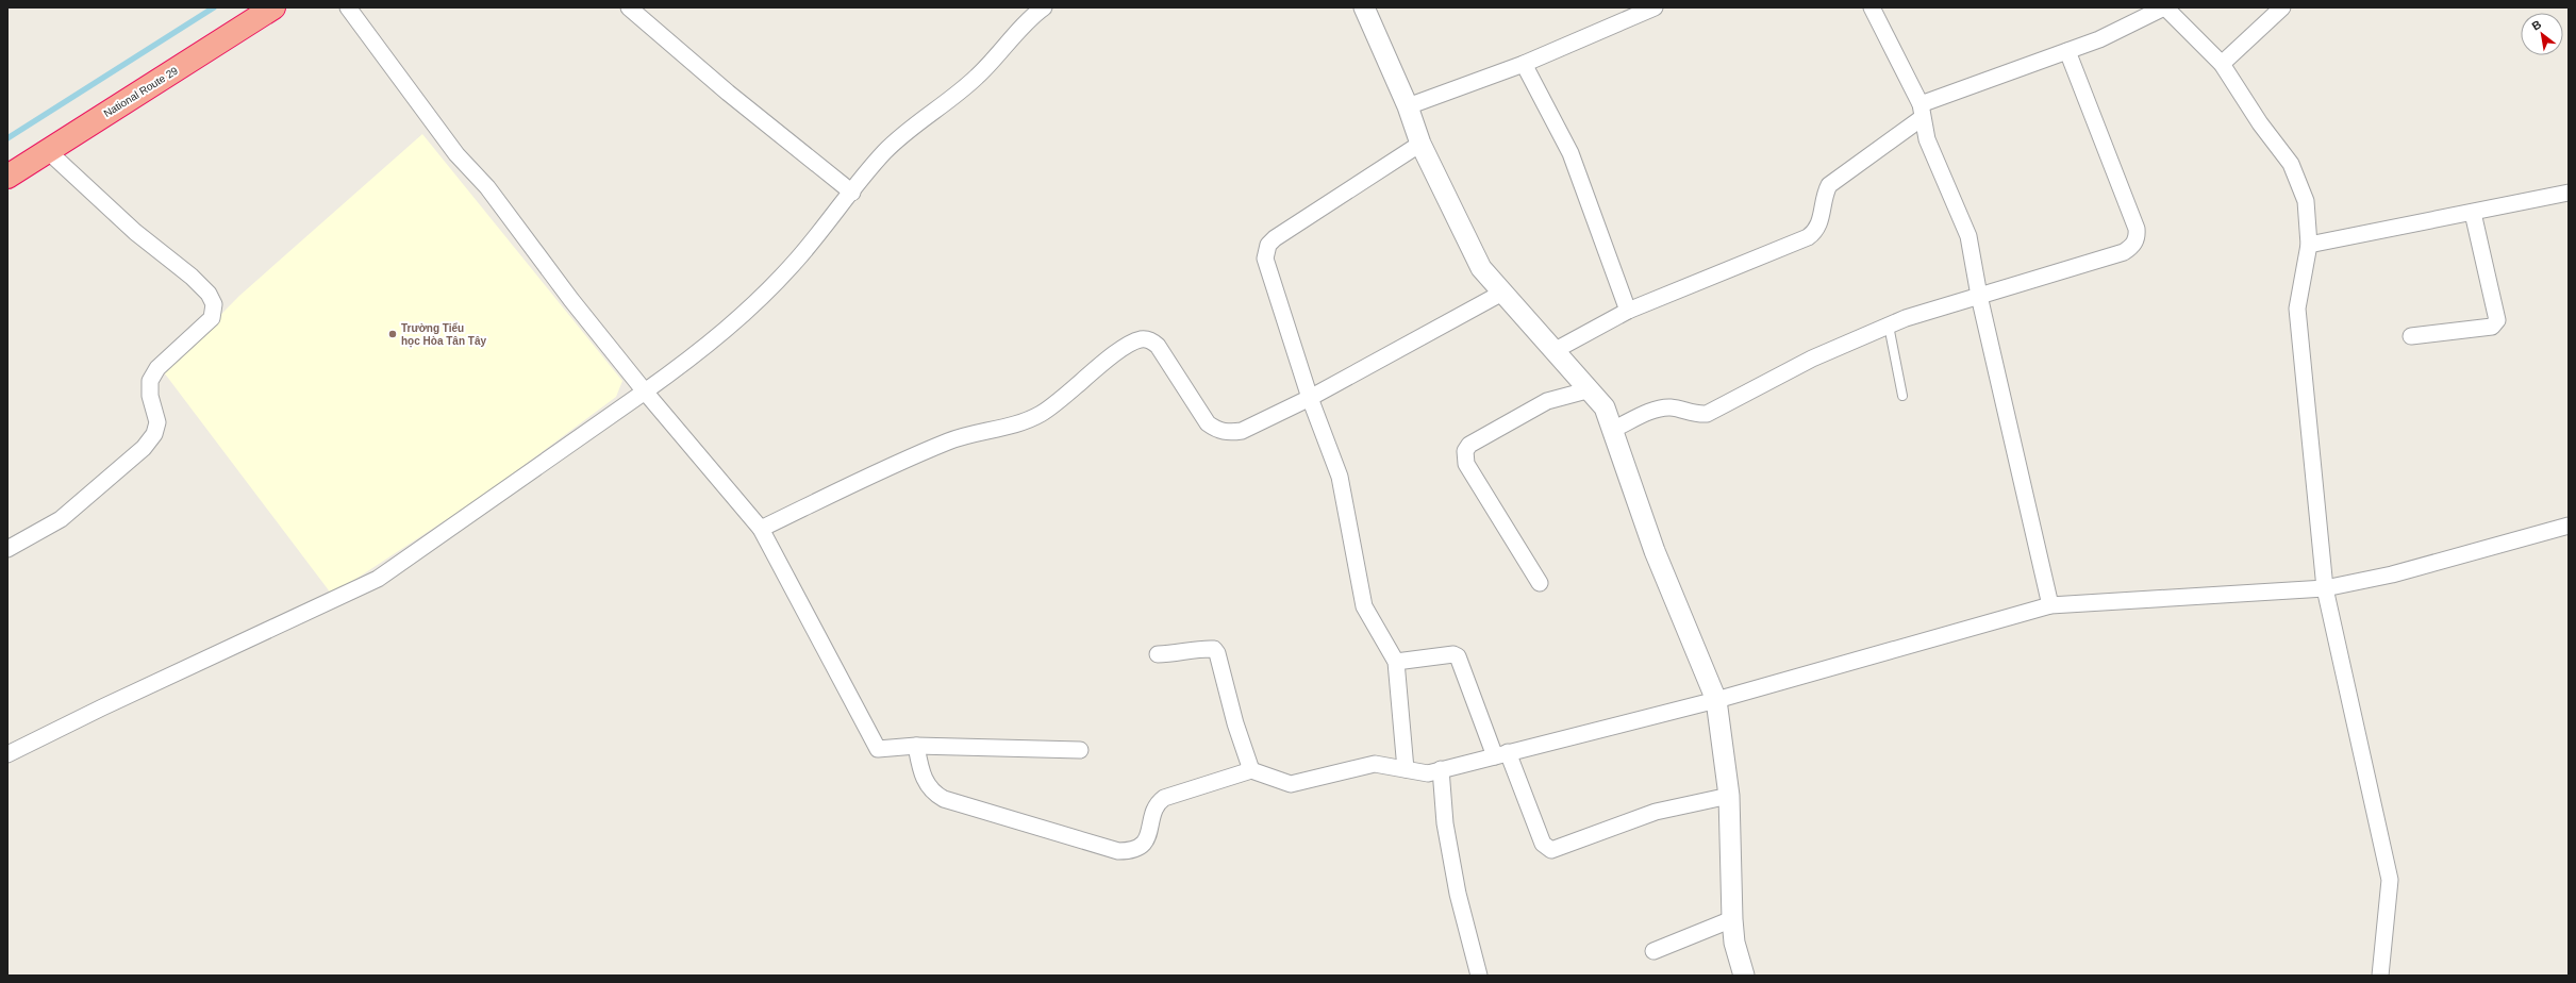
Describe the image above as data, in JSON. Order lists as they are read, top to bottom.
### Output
{
  "streets": {
    "highway": ["National Route 29"]
  },
  "places": ["Trường Tiểu học Hòa Tân Tây"],
  "north": "top left"
}
